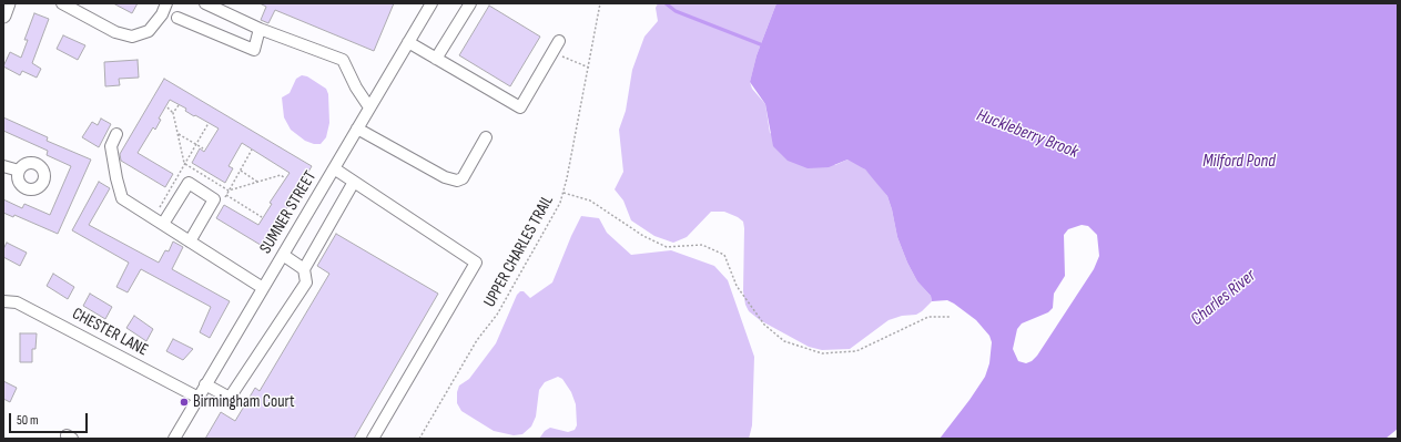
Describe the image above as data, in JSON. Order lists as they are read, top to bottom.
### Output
{
  "streets": {
    "street": ["SUMNER STREET", "CHESTER LANE"],
    "path": ["UPPER CHARLES TRAIL"]
  },
  "crossings": [
    ["SUMNER STREET", "CHESTER LANE"]
  ],
  "water": ["Huckleberry Brook", "Milford Pond", "Charles River"],
  "places": ["Birmingham Court"],
  "scale_bar": "50 m"
}
